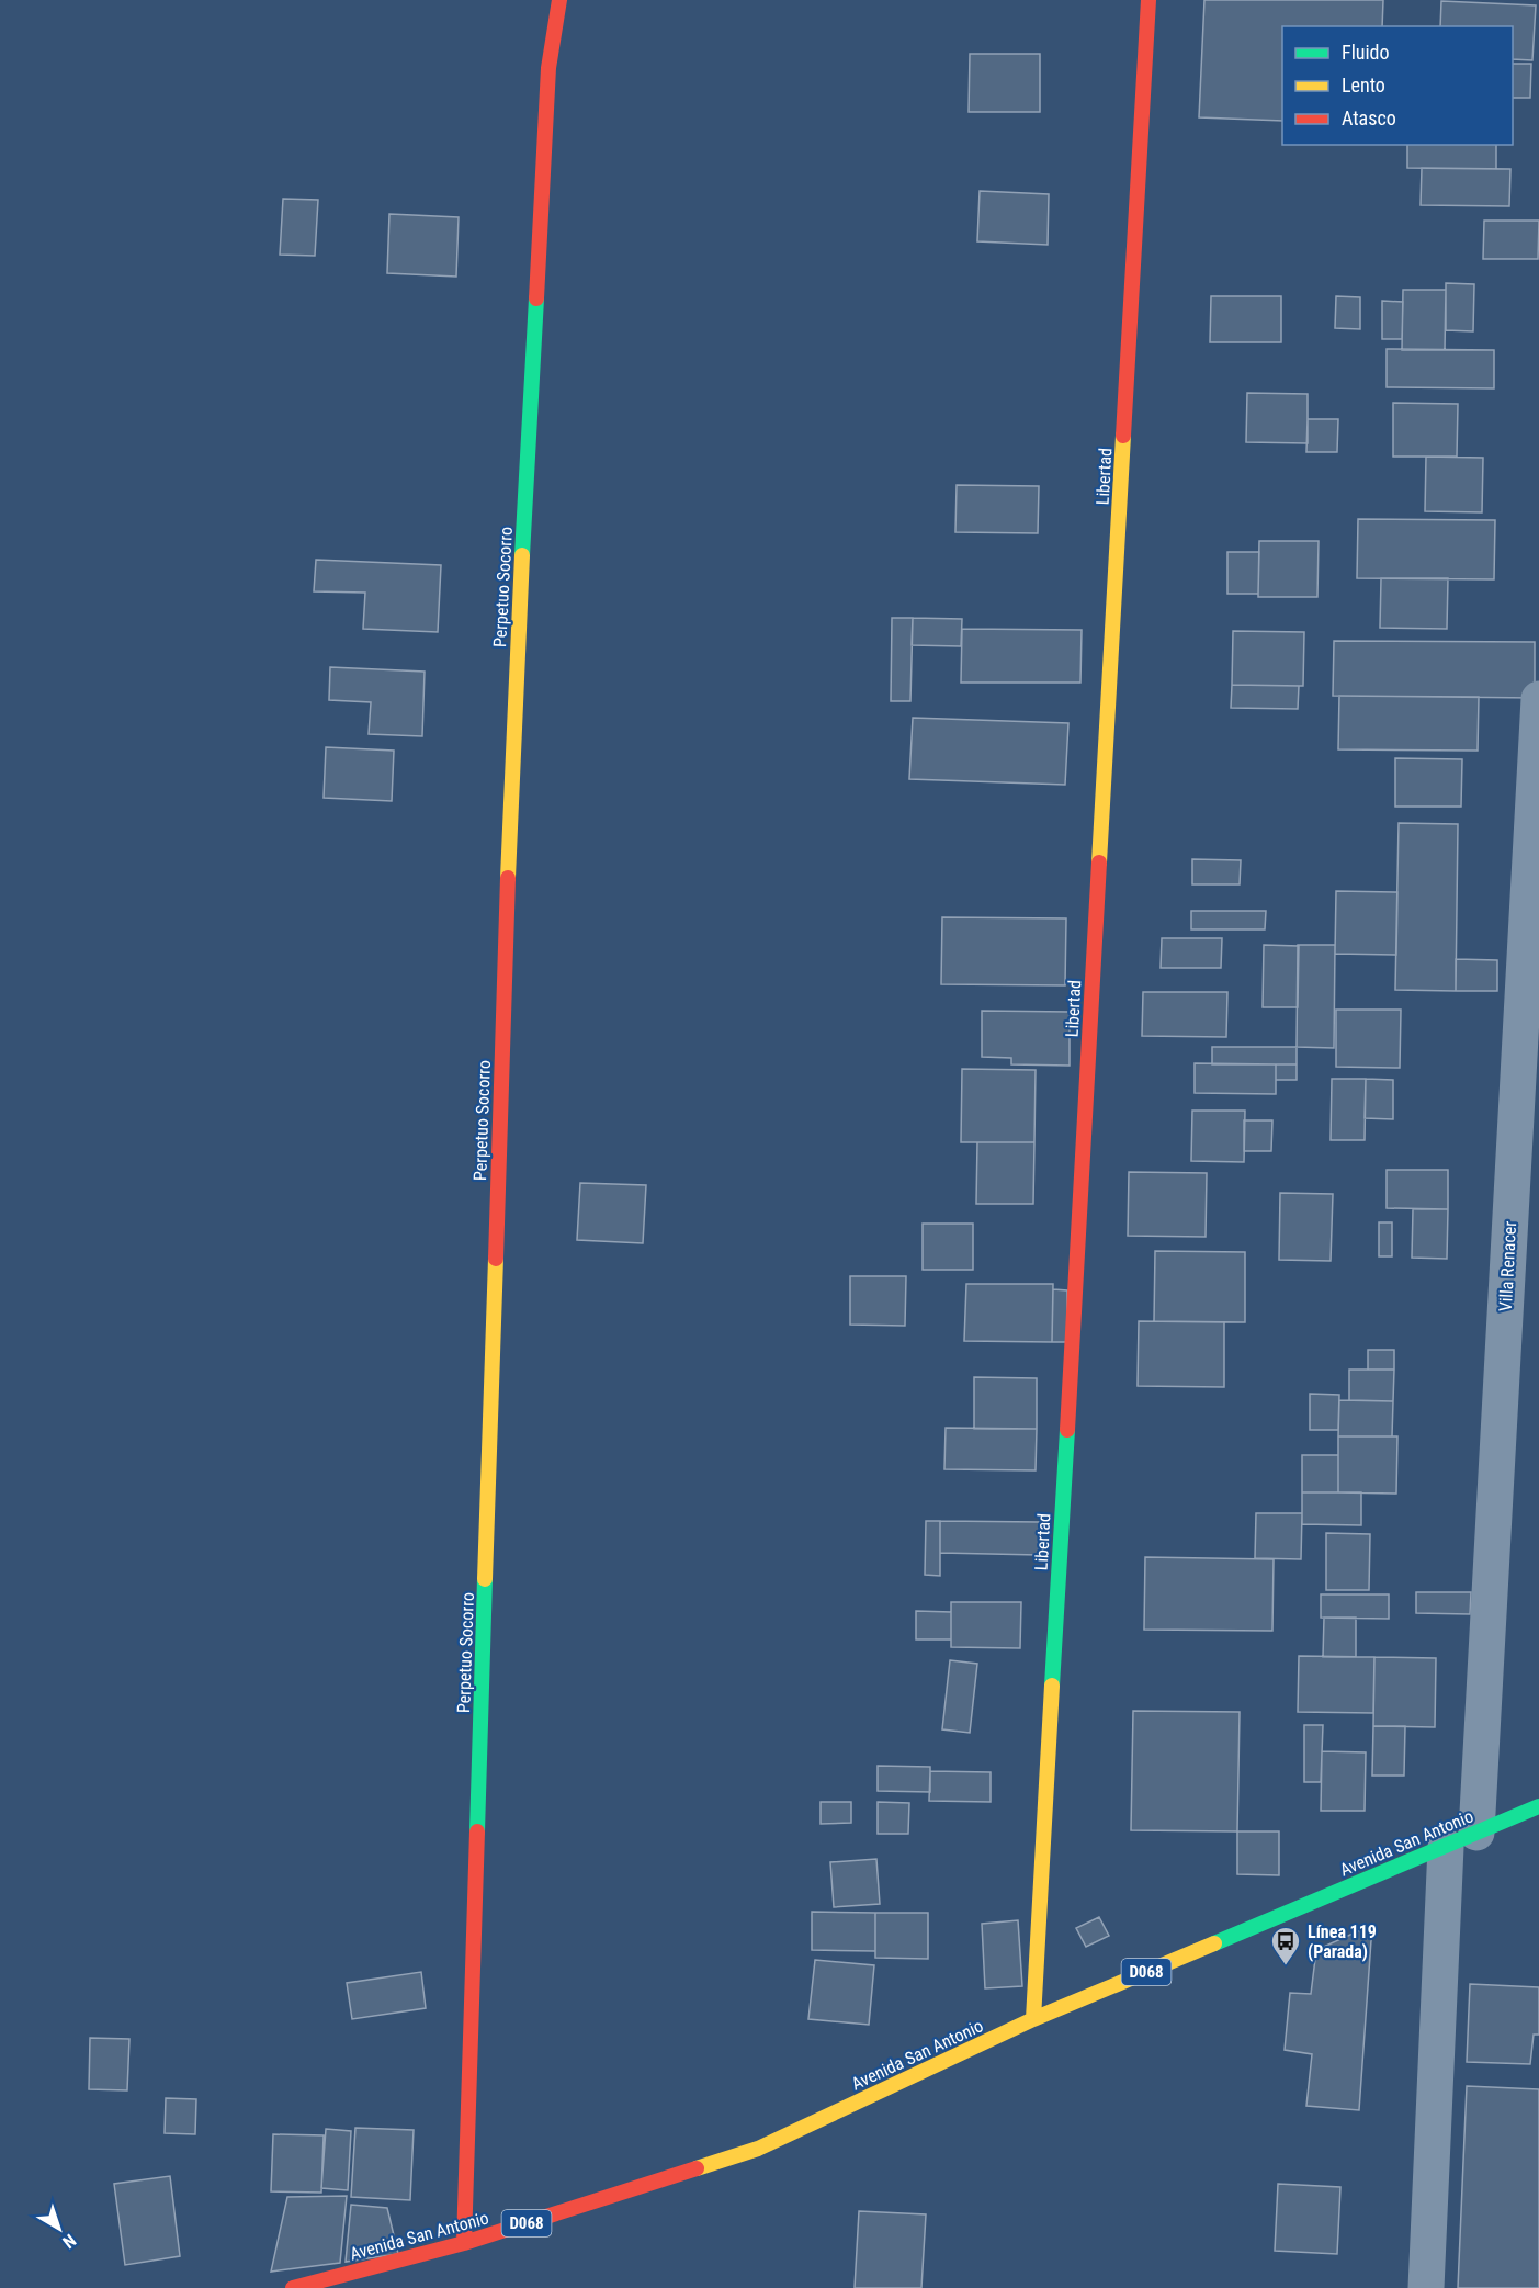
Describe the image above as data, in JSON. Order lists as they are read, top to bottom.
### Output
{
  "streets": {
    "street": [
      "Libertad",
      "Perpetuo Socorro",
      "Villa Renacer",
      "Avenida San Antonio",
      "D068"
    ]
  },
  "crossings": [
    ["Libertad", "Avenida San Antonio"],
    ["Perpetuo Socorro", "Avenida San Antonio"],
    ["Villa Renacer", "Avenida San Antonio"]
  ],
  "places": {
    "bus stop": ["Línea 119 (Parada)"]
  },
  "legend": ["Fluido", "Lento", "Atasco"],
  "north": "bottom right"
}
